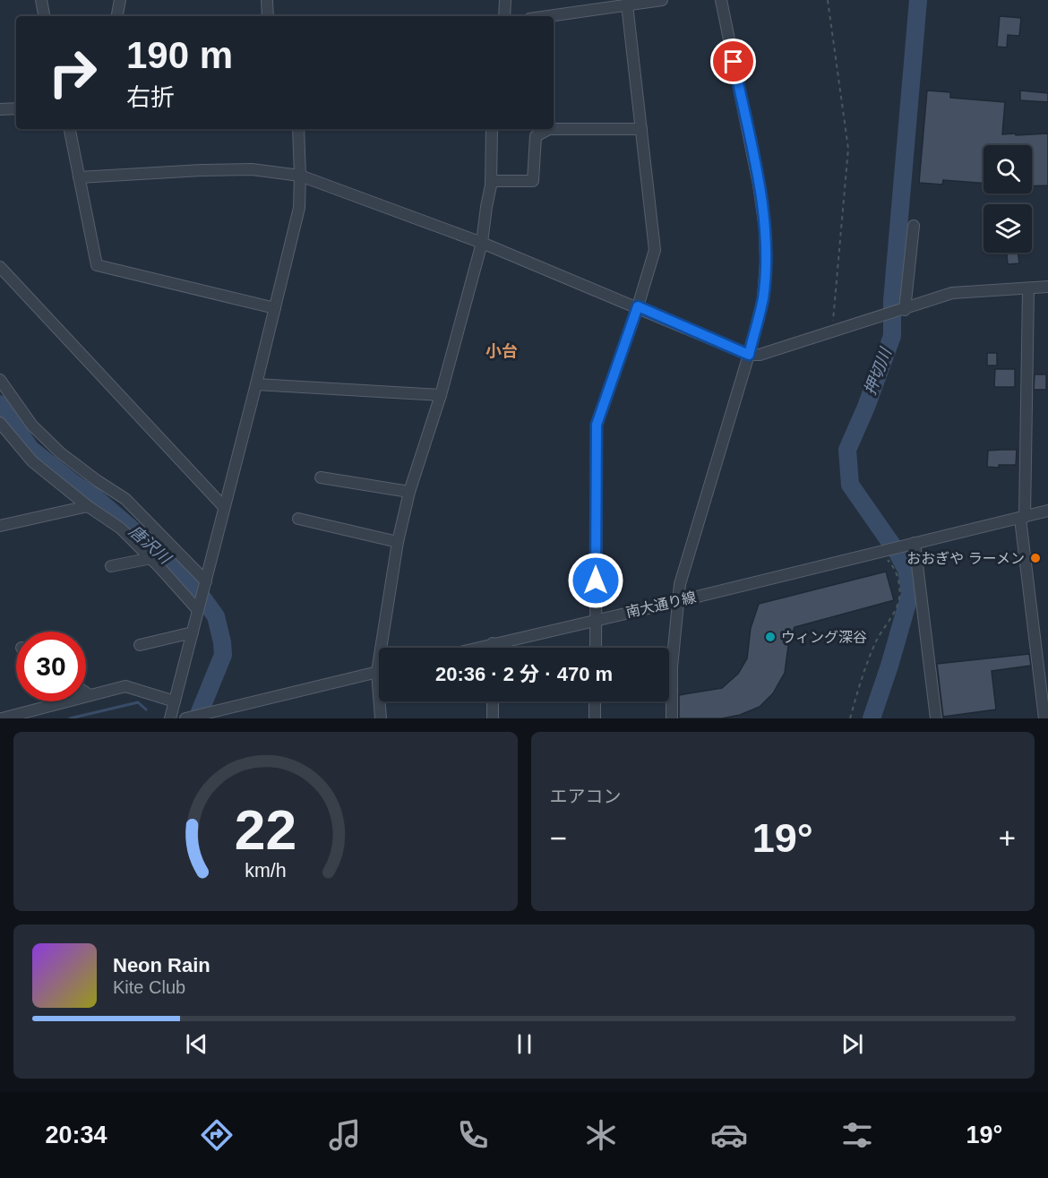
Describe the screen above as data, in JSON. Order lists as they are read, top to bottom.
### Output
{
  "streets": {
    "street": ["南大通り線"]
  },
  "districts": ["小台"],
  "water": ["押切川", "唐沢川"],
  "places": ["おおぎや ラーメン", "ウィング深谷"],
  "page": {
    "turn": ["190 m", "右折"],
    "limit": "30",
    "trip": "20:36 · 2 分 · 470 m",
    "tile": "エアコン",
    "heat": ["−", "19°", "+"],
    "song": ["Neon Rain", "Kite Club"],
    "tabs": ["20:34", "19°"],
    "gauge": ["22", "km/h"]
  }
}
